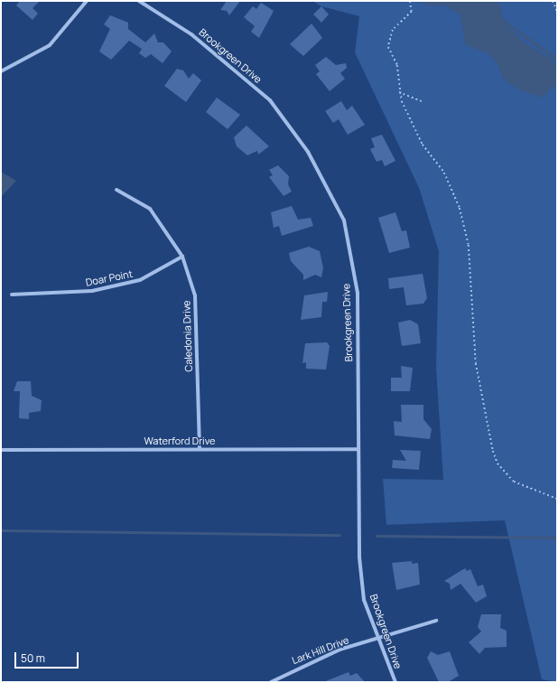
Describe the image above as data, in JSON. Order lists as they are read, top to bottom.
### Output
{
  "streets": {
    "street": [
      "Brookgreen Drive",
      "Doar Point",
      "Caledonia Drive",
      "Waterford Drive",
      "Lark Hill Drive"
    ]
  },
  "crossings": [
    ["Brookgreen Drive", "Waterford Drive"],
    ["Brookgreen Drive", "Lark Hill Drive"],
    ["Doar Point", "Caledonia Drive"],
    ["Caledonia Drive", "Waterford Drive"]
  ],
  "scale_bar": "50 m"
}
